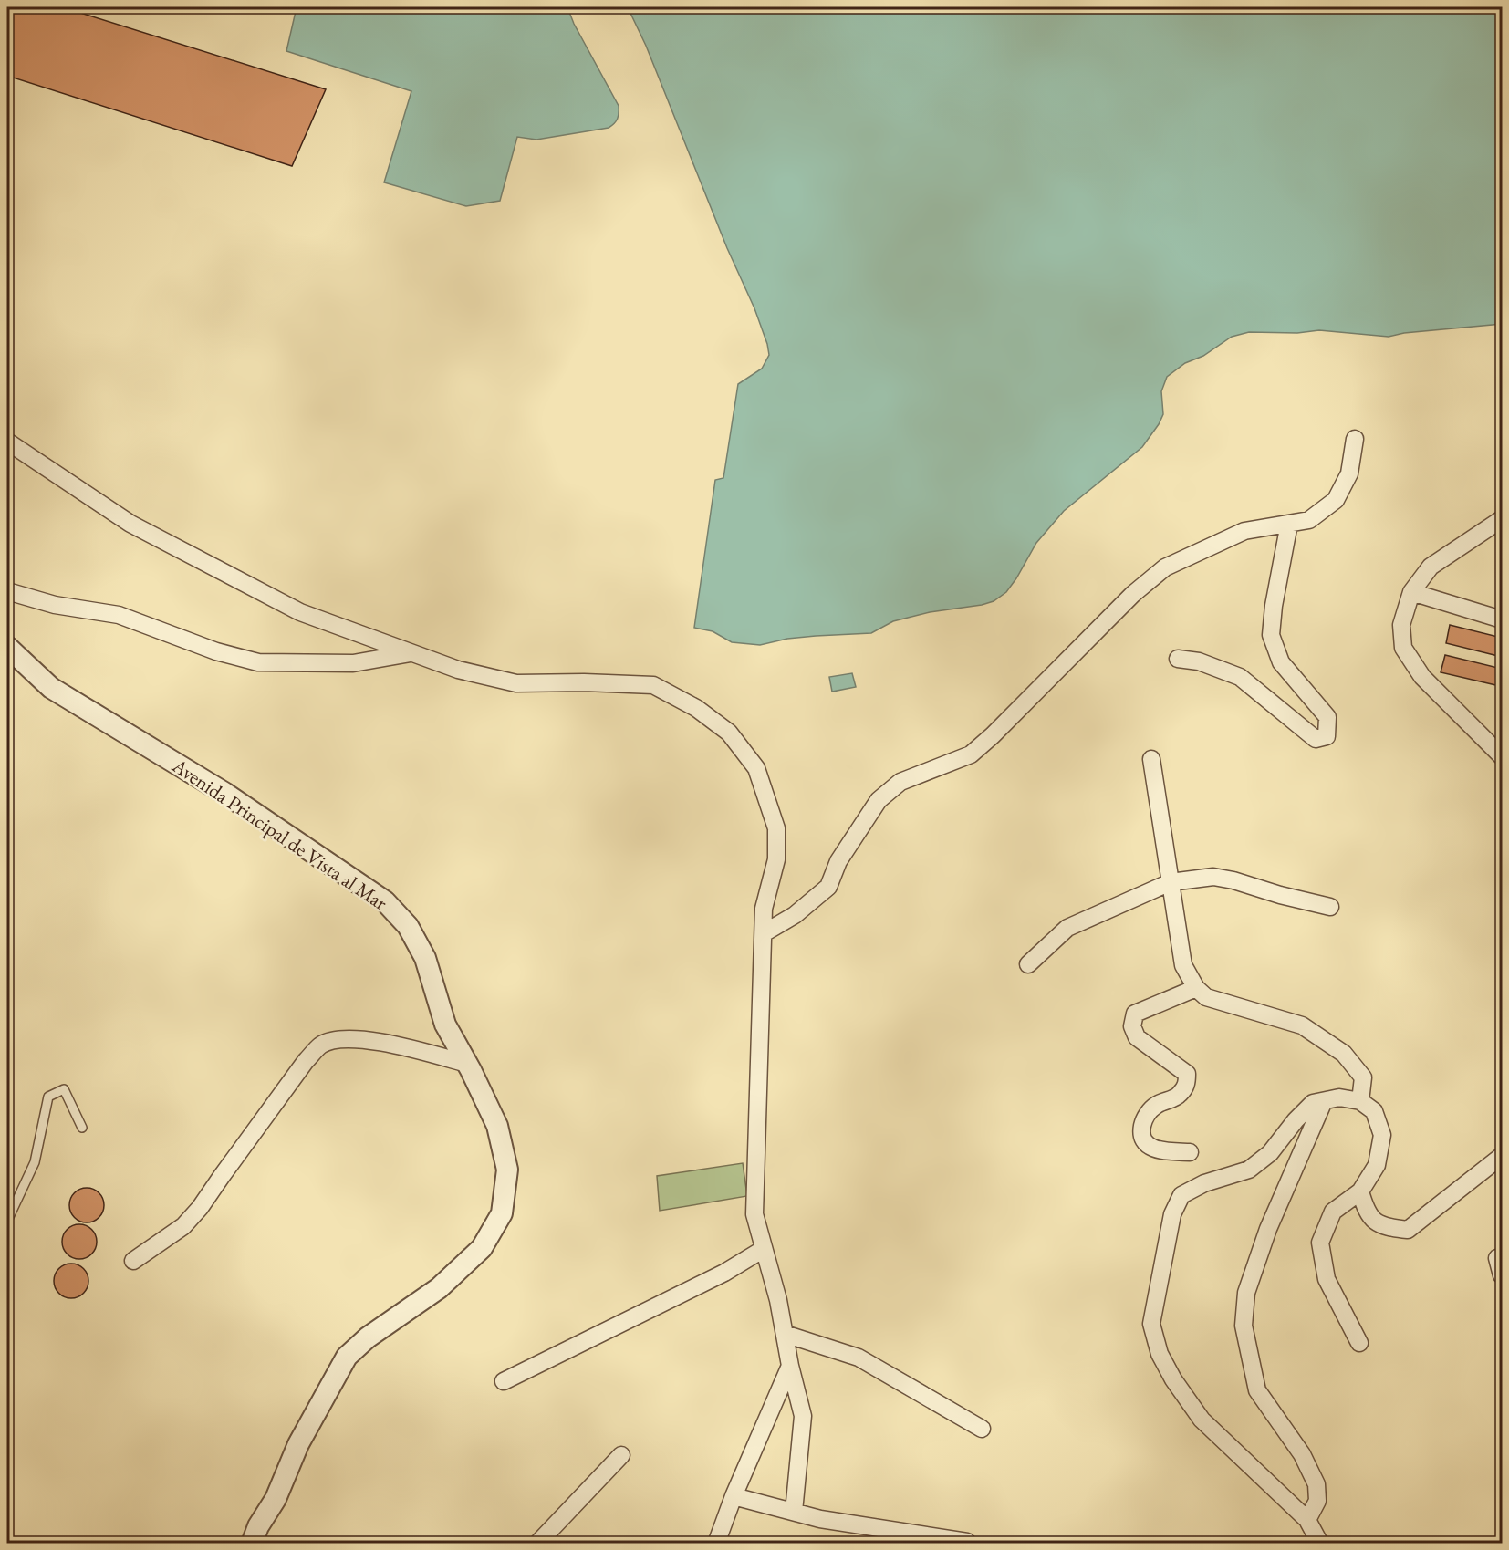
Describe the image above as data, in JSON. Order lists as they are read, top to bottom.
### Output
{
  "streets": {
    "street": ["Avenida Principal de Vista al Mar"]
  }
}
